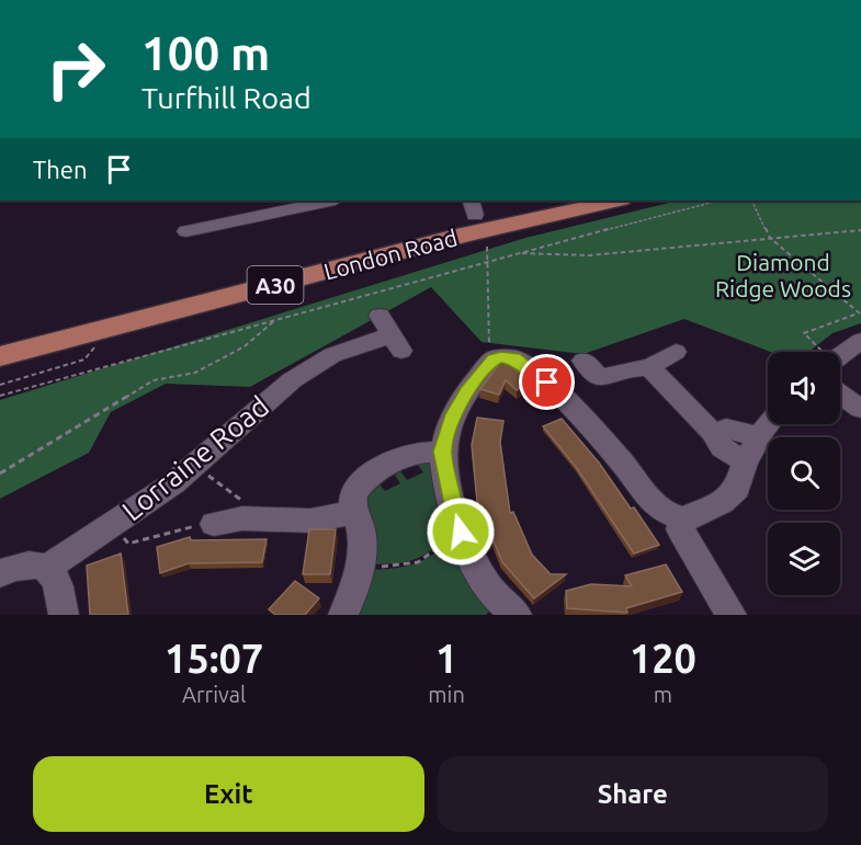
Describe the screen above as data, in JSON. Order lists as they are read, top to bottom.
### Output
{
  "streets": {
    "main road": ["London Road", "A30"],
    "street": ["Lorraine Road"]
  },
  "parks": ["Diamond Ridge Woods"],
  "page": {
    "turn": ["100 m", "Turfhill Road"],
    "then": "Then",
    "eta": [
      "15:07",
      "Arrival",
      "1",
      "min",
      "120",
      "m"
    ],
    "buttons": ["Exit", "Share"]
  }
}
